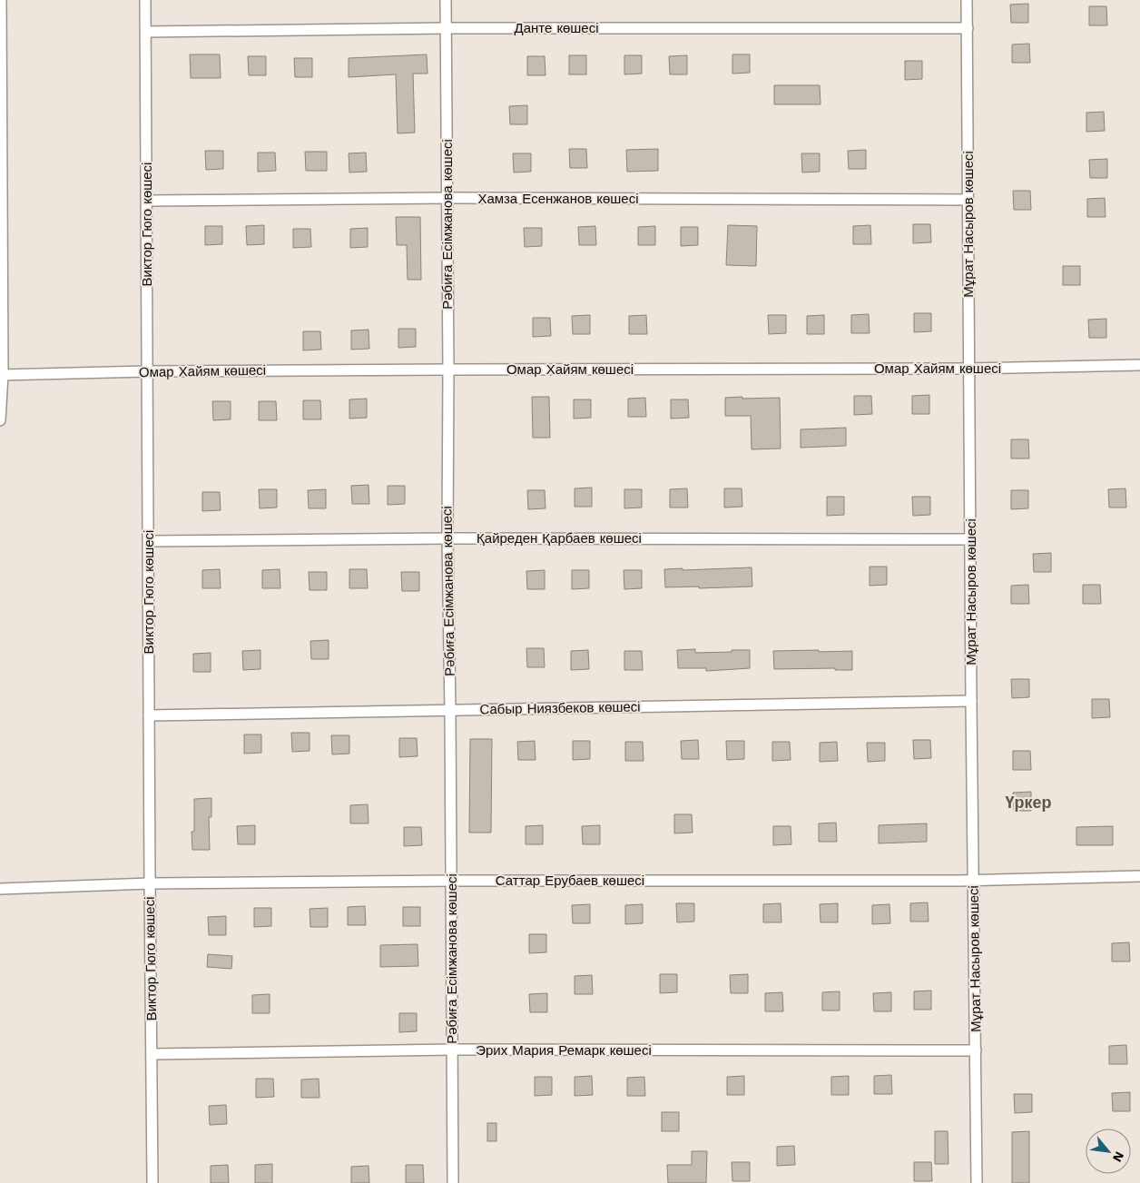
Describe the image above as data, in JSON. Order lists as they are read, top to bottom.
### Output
{
  "streets": {
    "street": [
      "Данте көшесі",
      "Хамза Есенжанов көшесі",
      "Виктор Гюго көшесі",
      "Рәбиға Есімжанова көшесі",
      "Мұрат Насыров көшесі",
      "Омар Хайям көшесі",
      "Қайреден Қарбаев көшесі",
      "Сабыр Ниязбеков көшесі",
      "Саттар Ерубаев көшесі",
      "Эрих Мария Ремарк көшесі"
    ]
  },
  "crossings": [
    ["Данте көшесі", "Виктор Гюго көшесі"],
    ["Данте көшесі", "Рәбиға Есімжанова көшесі"],
    ["Данте көшесі", "Мұрат Насыров көшесі"],
    ["Хамза Есенжанов көшесі", "Виктор Гюго көшесі"],
    ["Хамза Есенжанов көшесі", "Рәбиға Есімжанова көшесі"],
    ["Хамза Есенжанов көшесі", "Мұрат Насыров көшесі"],
    ["Виктор Гюго көшесі", "Омар Хайям көшесі"],
    ["Виктор Гюго көшесі", "Қайреден Қарбаев көшесі"],
    ["Виктор Гюго көшесі", "Сабыр Ниязбеков көшесі"],
    ["Виктор Гюго көшесі", "Саттар Ерубаев көшесі"],
    ["Виктор Гюго көшесі", "Эрих Мария Ремарк көшесі"],
    ["Рәбиға Есімжанова көшесі", "Омар Хайям көшесі"],
    ["Рәбиға Есімжанова көшесі", "Қайреден Қарбаев көшесі"],
    ["Рәбиға Есімжанова көшесі", "Сабыр Ниязбеков көшесі"],
    ["Рәбиға Есімжанова көшесі", "Саттар Ерубаев көшесі"],
    ["Рәбиға Есімжанова көшесі", "Эрих Мария Ремарк көшесі"],
    ["Мұрат Насыров көшесі", "Омар Хайям көшесі"],
    ["Мұрат Насыров көшесі", "Қайреден Қарбаев көшесі"],
    ["Мұрат Насыров көшесі", "Сабыр Ниязбеков көшесі"],
    ["Мұрат Насыров көшесі", "Саттар Ерубаев көшесі"],
    ["Мұрат Насыров көшесі", "Эрих Мария Ремарк көшесі"]
  ],
  "districts": ["Үркер"],
  "north": "bottom right"
}
